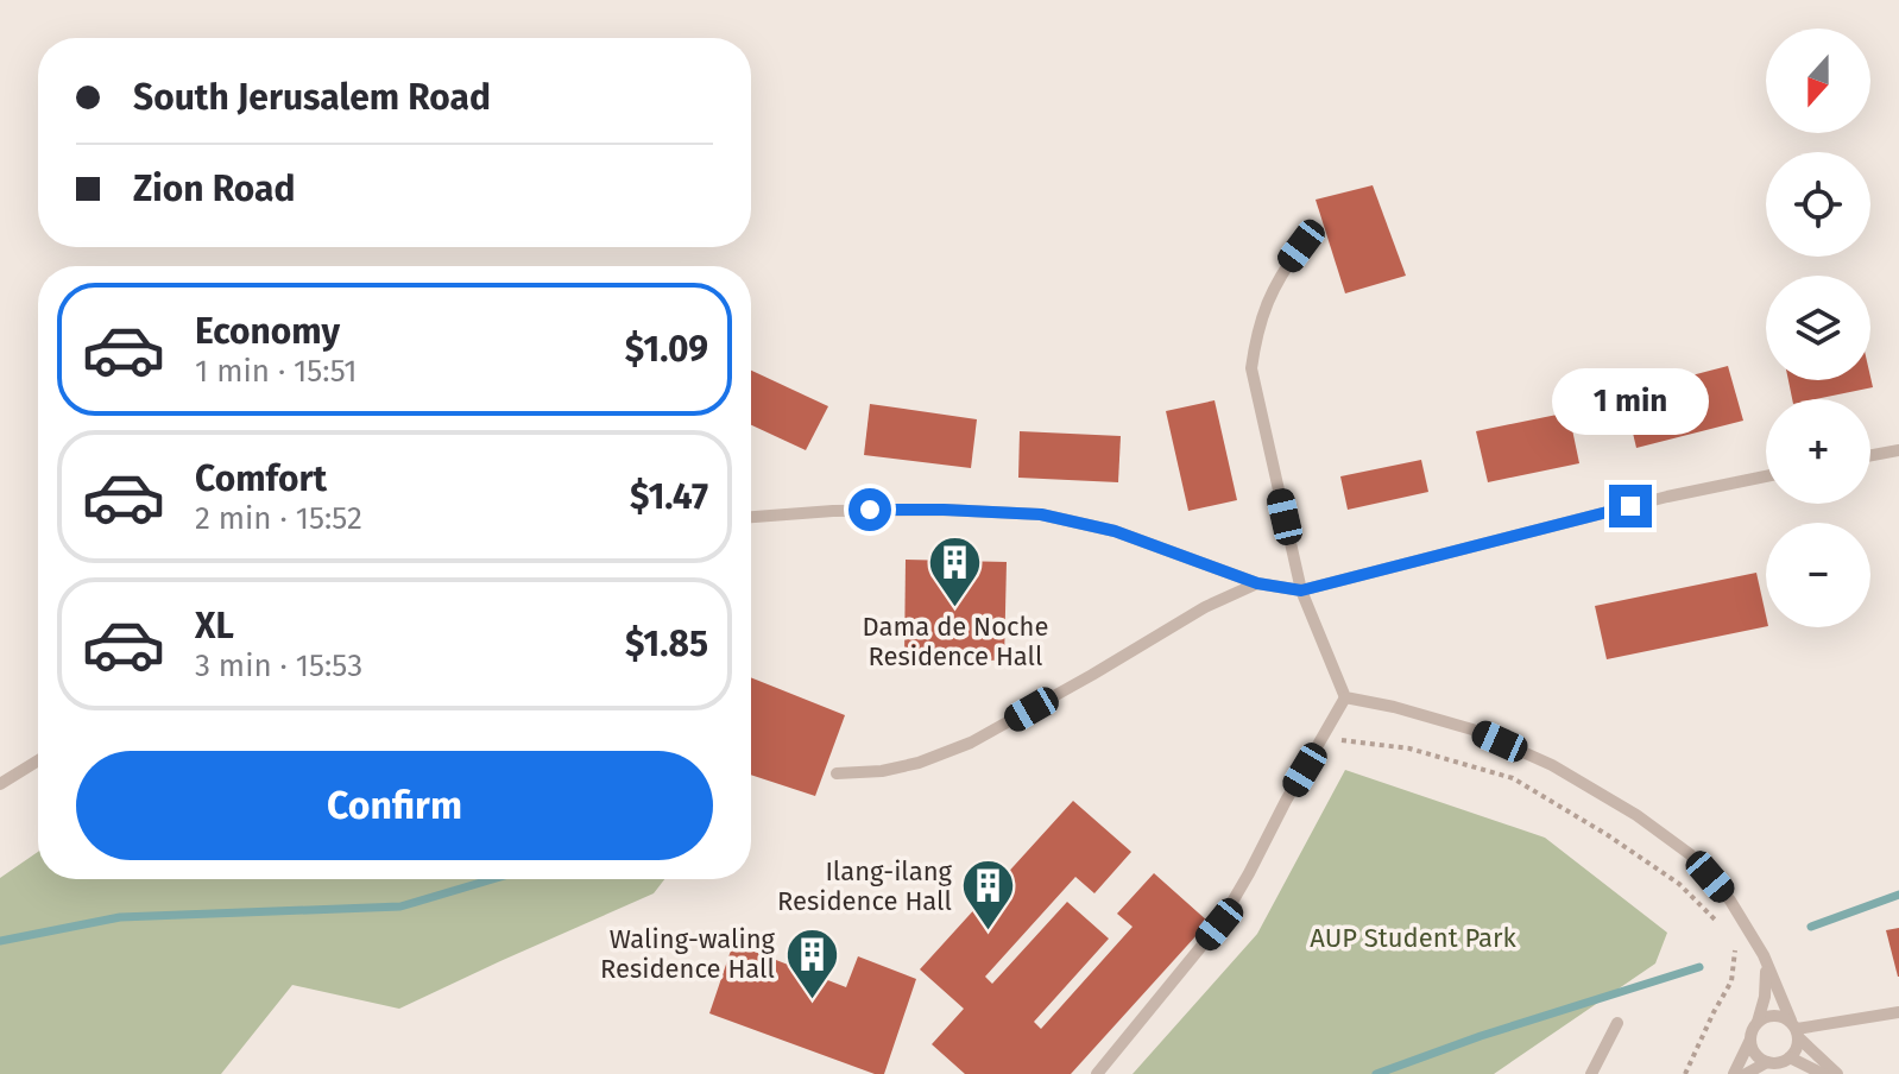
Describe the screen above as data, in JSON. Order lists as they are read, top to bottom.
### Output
{
  "parks": ["AUP Student Park"],
  "places": {
    "building": ["Dama de Noche Residence Hall", "Ilang-ilang Residence Hall", "Waling-waling Residence Hall"]
  },
  "north": "bottom",
  "page": {
    "map_buttons": ["+", "−"],
    "banner": ["South Jerusalem Road", "Zion Road"],
    "list": [
      {
        "name": "Economy",
        "note": "1 min · 15:51",
        "value": "$1.09"
      },
      {
        "name": "Comfort",
        "note": "2 min · 15:52",
        "value": "$1.47"
      },
      {
        "name": "XL",
        "note": "3 min · 15:53",
        "value": "$1.85"
      }
    ],
    "bubble": "1 min",
    "buttons": "Confirm"
  }
}
